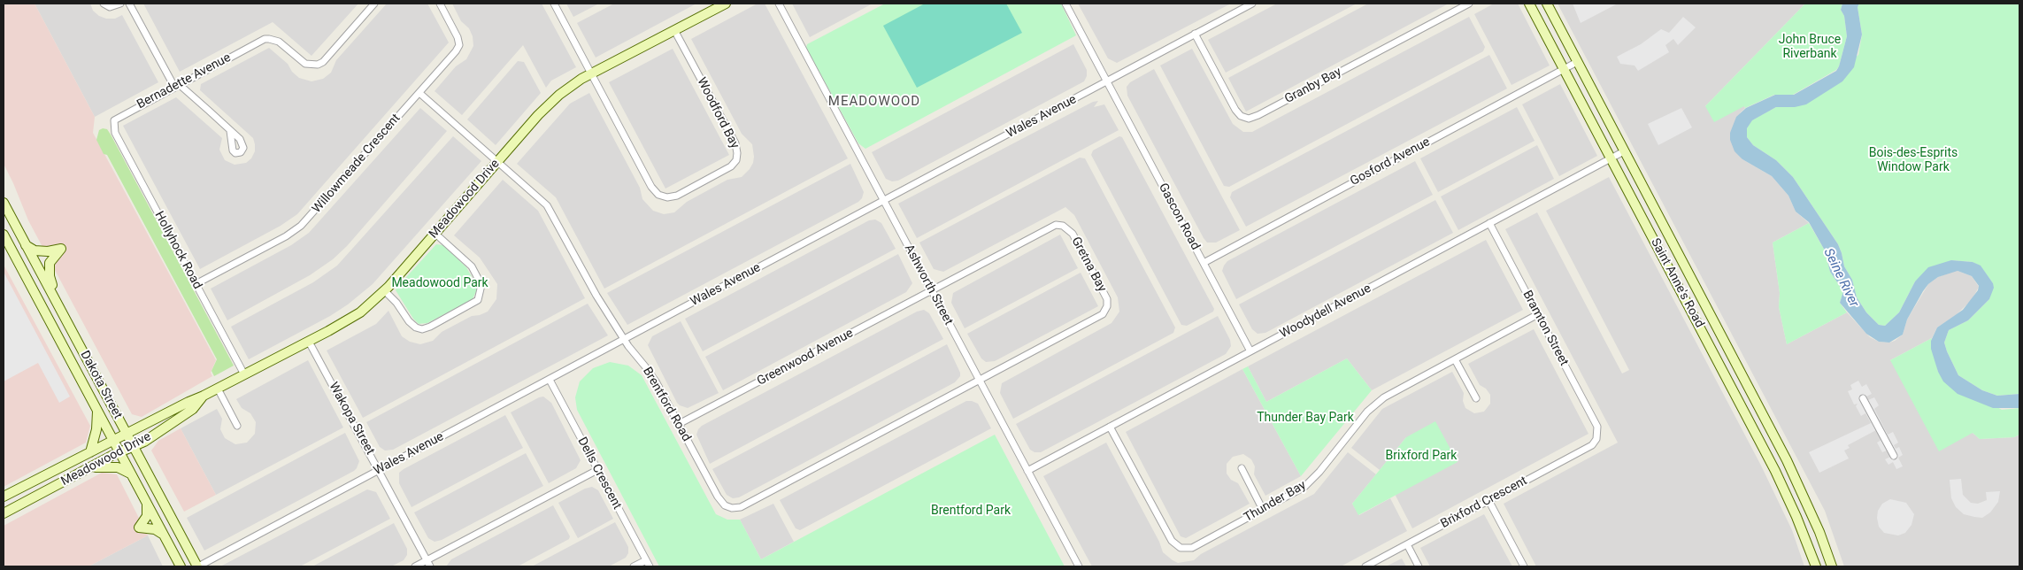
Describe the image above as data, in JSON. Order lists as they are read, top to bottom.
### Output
{
  "streets": {
    "main road": ["Meadowood Drive", "Saint Anne's Road", "Dakota Street"],
    "street": [
      "Bernadette Avenue",
      "Granby Bay",
      "Woodford Bay",
      "Wales Avenue",
      "Gosford Avenue",
      "Willowmeade Crescent",
      "Gascon Road",
      "Hollyhock Road",
      "Gretna Bay",
      "Ashworth Street",
      "Woodydell Avenue",
      "Bramton Street",
      "Greenwood Avenue",
      "Brentford Road",
      "Wakopa Street",
      "Dells Crescent",
      "Thunder Bay",
      "Brixford Crescent"
    ]
  },
  "crossings": [
    ["Bernadette Avenue", "Hollyhock Road"],
    ["Granby Bay", "Wales Avenue"],
    ["Woodford Bay", "Meadowood Drive"],
    ["Wales Avenue", "Gascon Road"],
    ["Wales Avenue", "Ashworth Street"],
    ["Wales Avenue", "Dakota Street"],
    ["Wales Avenue", "Brentford Road"],
    ["Wales Avenue", "Wakopa Street"],
    ["Wales Avenue", "Dells Crescent"],
    ["Gosford Avenue", "Gascon Road"],
    ["Gosford Avenue", "Saint Anne's Road"],
    ["Willowmeade Crescent", "Hollyhock Road"],
    ["Willowmeade Crescent", "Brentford Road"],
    ["Meadowood Drive", "Hollyhock Road"],
    ["Meadowood Drive", "Dakota Street"],
    ["Meadowood Drive", "Brentford Road"],
    ["Meadowood Drive", "Wakopa Street"],
    ["Gascon Road", "Woodydell Avenue"],
    ["Gretna Bay", "Ashworth Street"],
    ["Gretna Bay", "Greenwood Avenue"],
    ["Gretna Bay", "Brentford Road"],
    ["Saint Anne's Road", "Woodydell Avenue"],
    ["Ashworth Street", "Woodydell Avenue"],
    ["Ashworth Street", "Greenwood Avenue"],
    ["Ashworth Street", "Brentford Road"],
    ["Woodydell Avenue", "Bramton Street"],
    ["Woodydell Avenue", "Thunder Bay"],
    ["Bramton Street", "Thunder Bay"],
    ["Bramton Street", "Brixford Crescent"],
    ["Greenwood Avenue", "Brentford Road"]
  ],
  "districts": ["MEADOWOOD"],
  "water": ["Seine River"],
  "parks": [
    "John Bruce Riverbank",
    "Bois-des-Esprits Window Park",
    "Meadowood Park",
    "Thunder Bay Park",
    "Brixford Park",
    "Brentford Park"
  ]
}
